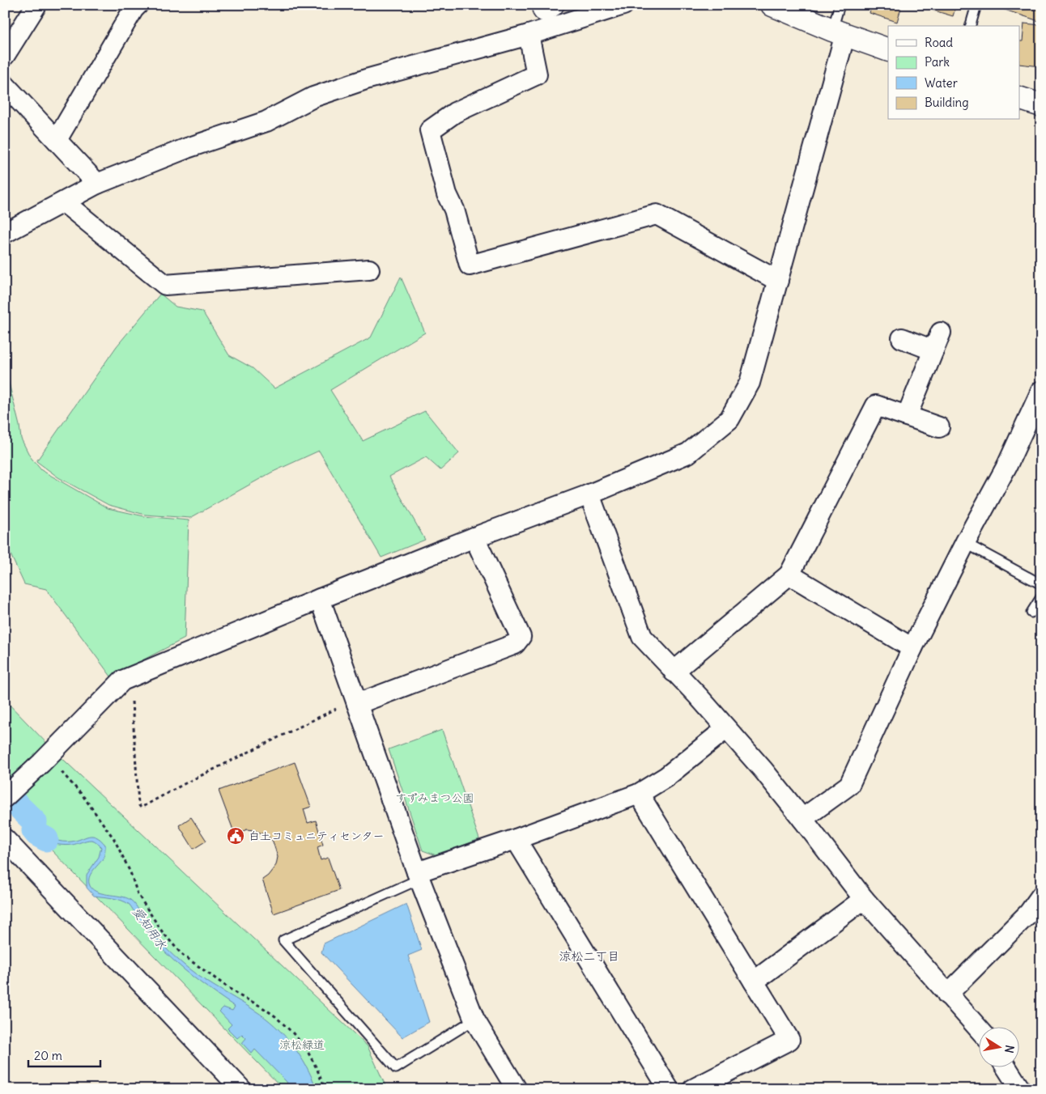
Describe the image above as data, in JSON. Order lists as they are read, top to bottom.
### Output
{
  "districts": ["涼松二丁目"],
  "water": ["愛知用水"],
  "parks": ["すずみまつ公園", "涼松緑道"],
  "places": {
    "public building": ["白土コミュニティセンター"]
  },
  "legend": [
    "Road",
    "Park",
    "Water",
    "Building"
  ],
  "scale_bar": "20 m",
  "north": "right"
}
